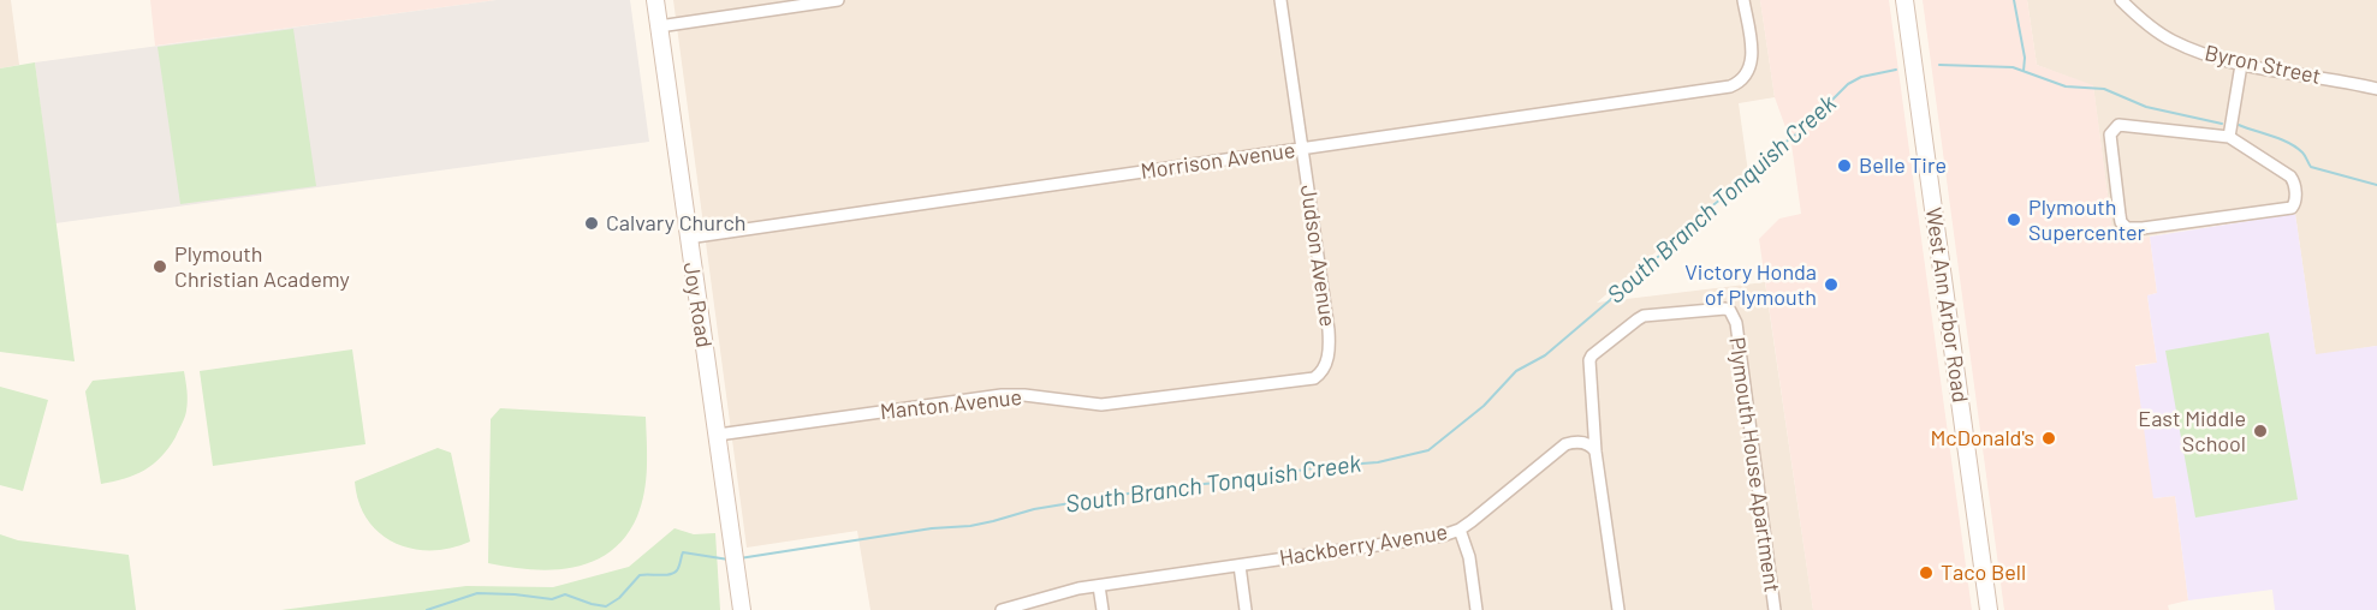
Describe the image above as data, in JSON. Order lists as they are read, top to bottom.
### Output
{
  "streets": {
    "main road": ["Joy Road", "West Ann Arbor Road"],
    "street": [
      "Byron Street",
      "Morrison Avenue",
      "Judson Avenue",
      "Manton Avenue",
      "Plymouth House Apartment",
      "Hackberry Avenue"
    ]
  },
  "crossings": [
    ["Morrison Avenue", "Judson Avenue"],
    ["Morrison Avenue", "Joy Road"],
    ["Judson Avenue", "Manton Avenue"],
    ["Joy Road", "Manton Avenue"],
    ["Plymouth House Apartment", "Hackberry Avenue"]
  ],
  "water": ["South Branch Tonquish Creek"],
  "places": [
    "Belle Tire",
    "Plymouth Supercenter",
    "Calvary Church",
    "Plymouth Christian Academy",
    "Victory Honda of Plymouth",
    "East Middle School",
    "McDonald's",
    "Taco Bell"
  ]
}
